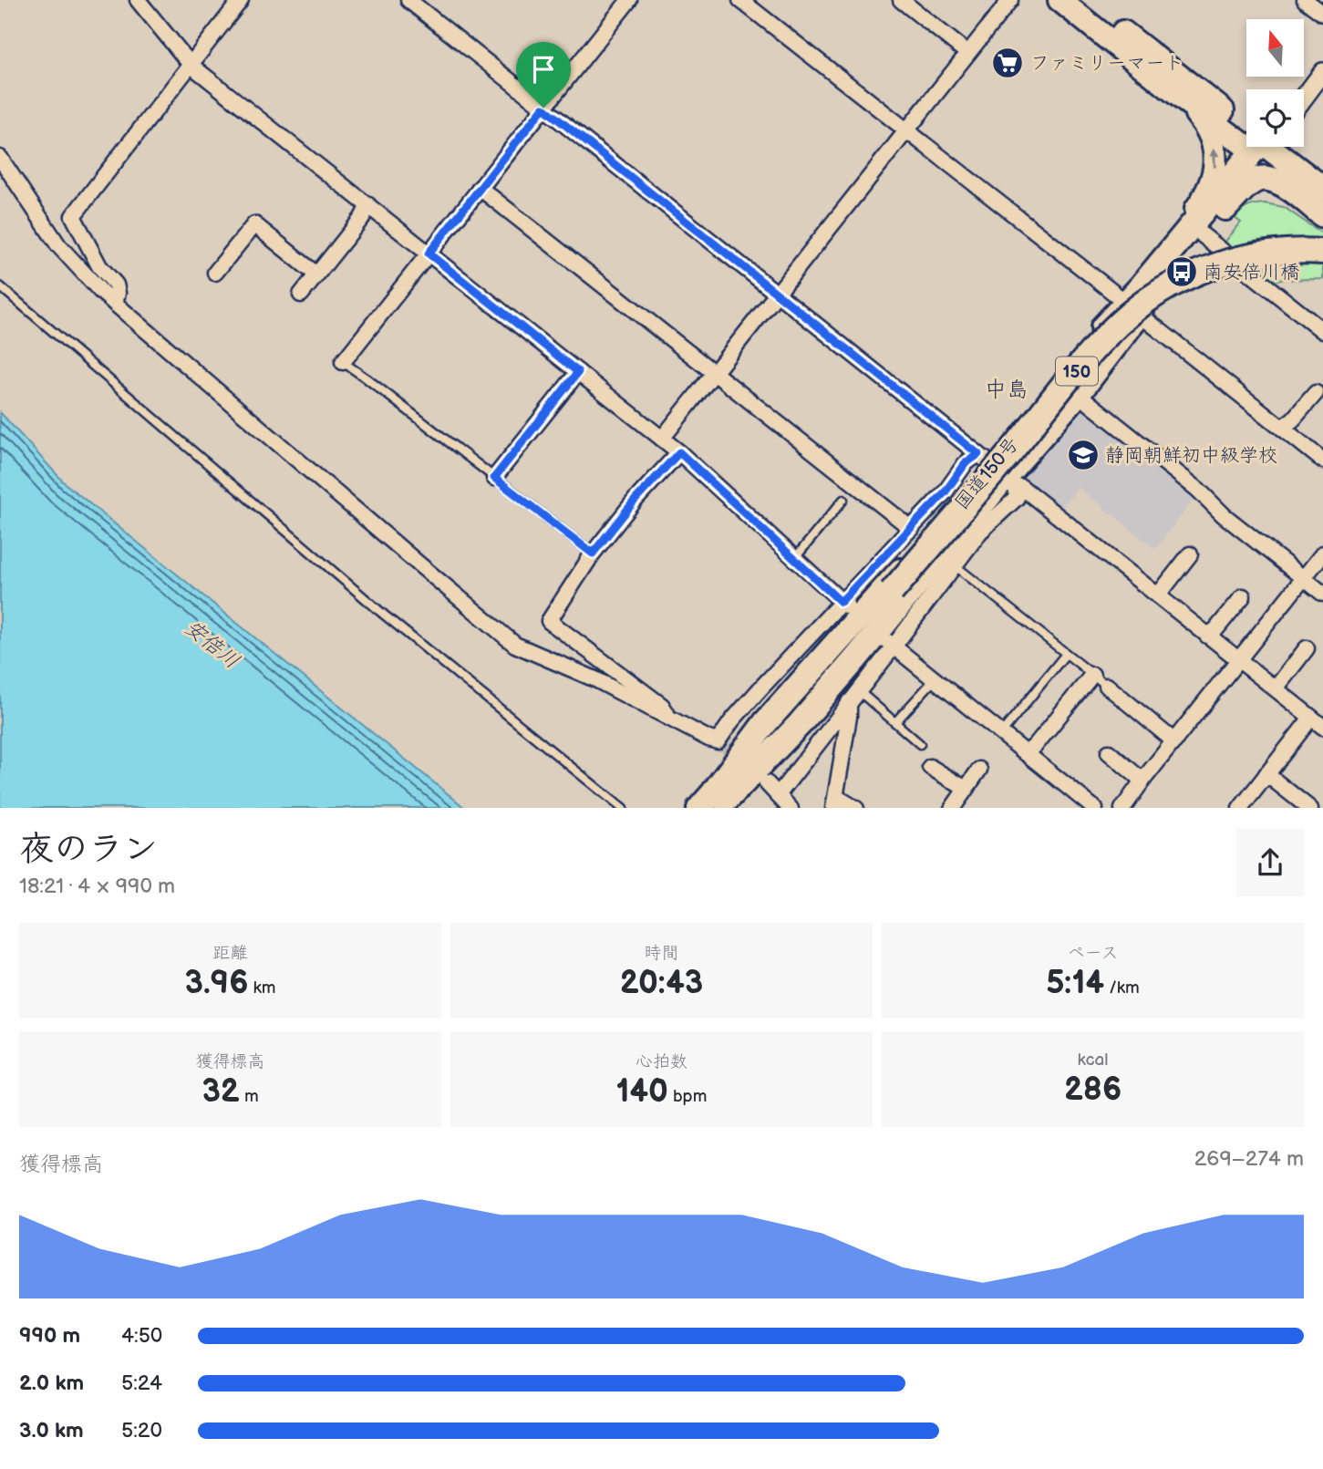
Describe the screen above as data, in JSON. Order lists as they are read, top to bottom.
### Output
{
  "streets": {
    "highway": ["150", "国道150号"]
  },
  "crossings": [
    ["150", "国道150号"]
  ],
  "districts": ["中島"],
  "water": ["安倍川"],
  "places": {
    "supermarket": ["ファミリーマート"],
    "bus stop": ["南安倍川橋"],
    "school or university": ["静岡朝鮮初中級学校"]
  },
  "north": "top",
  "page": {
    "heading": ["夜のラン", "18:21 · 4 × 990 m"],
    "stats": [
      ["距離", "3.96 km"],
      ["時間", "20:43"],
      ["ペース", "5:14 /km"],
      ["獲得標高", "32 m"],
      ["心拍数", "140 bpm"],
      ["kcal", "286"]
    ],
    "chart": ["獲得標高", "269–274 m"],
    "list": [
      {
        "name": "990 m",
        "note": "4:50"
      },
      {
        "name": "2.0 km",
        "note": "5:24"
      },
      {
        "name": "3.0 km",
        "note": "5:20"
      }
    ]
  }
}
